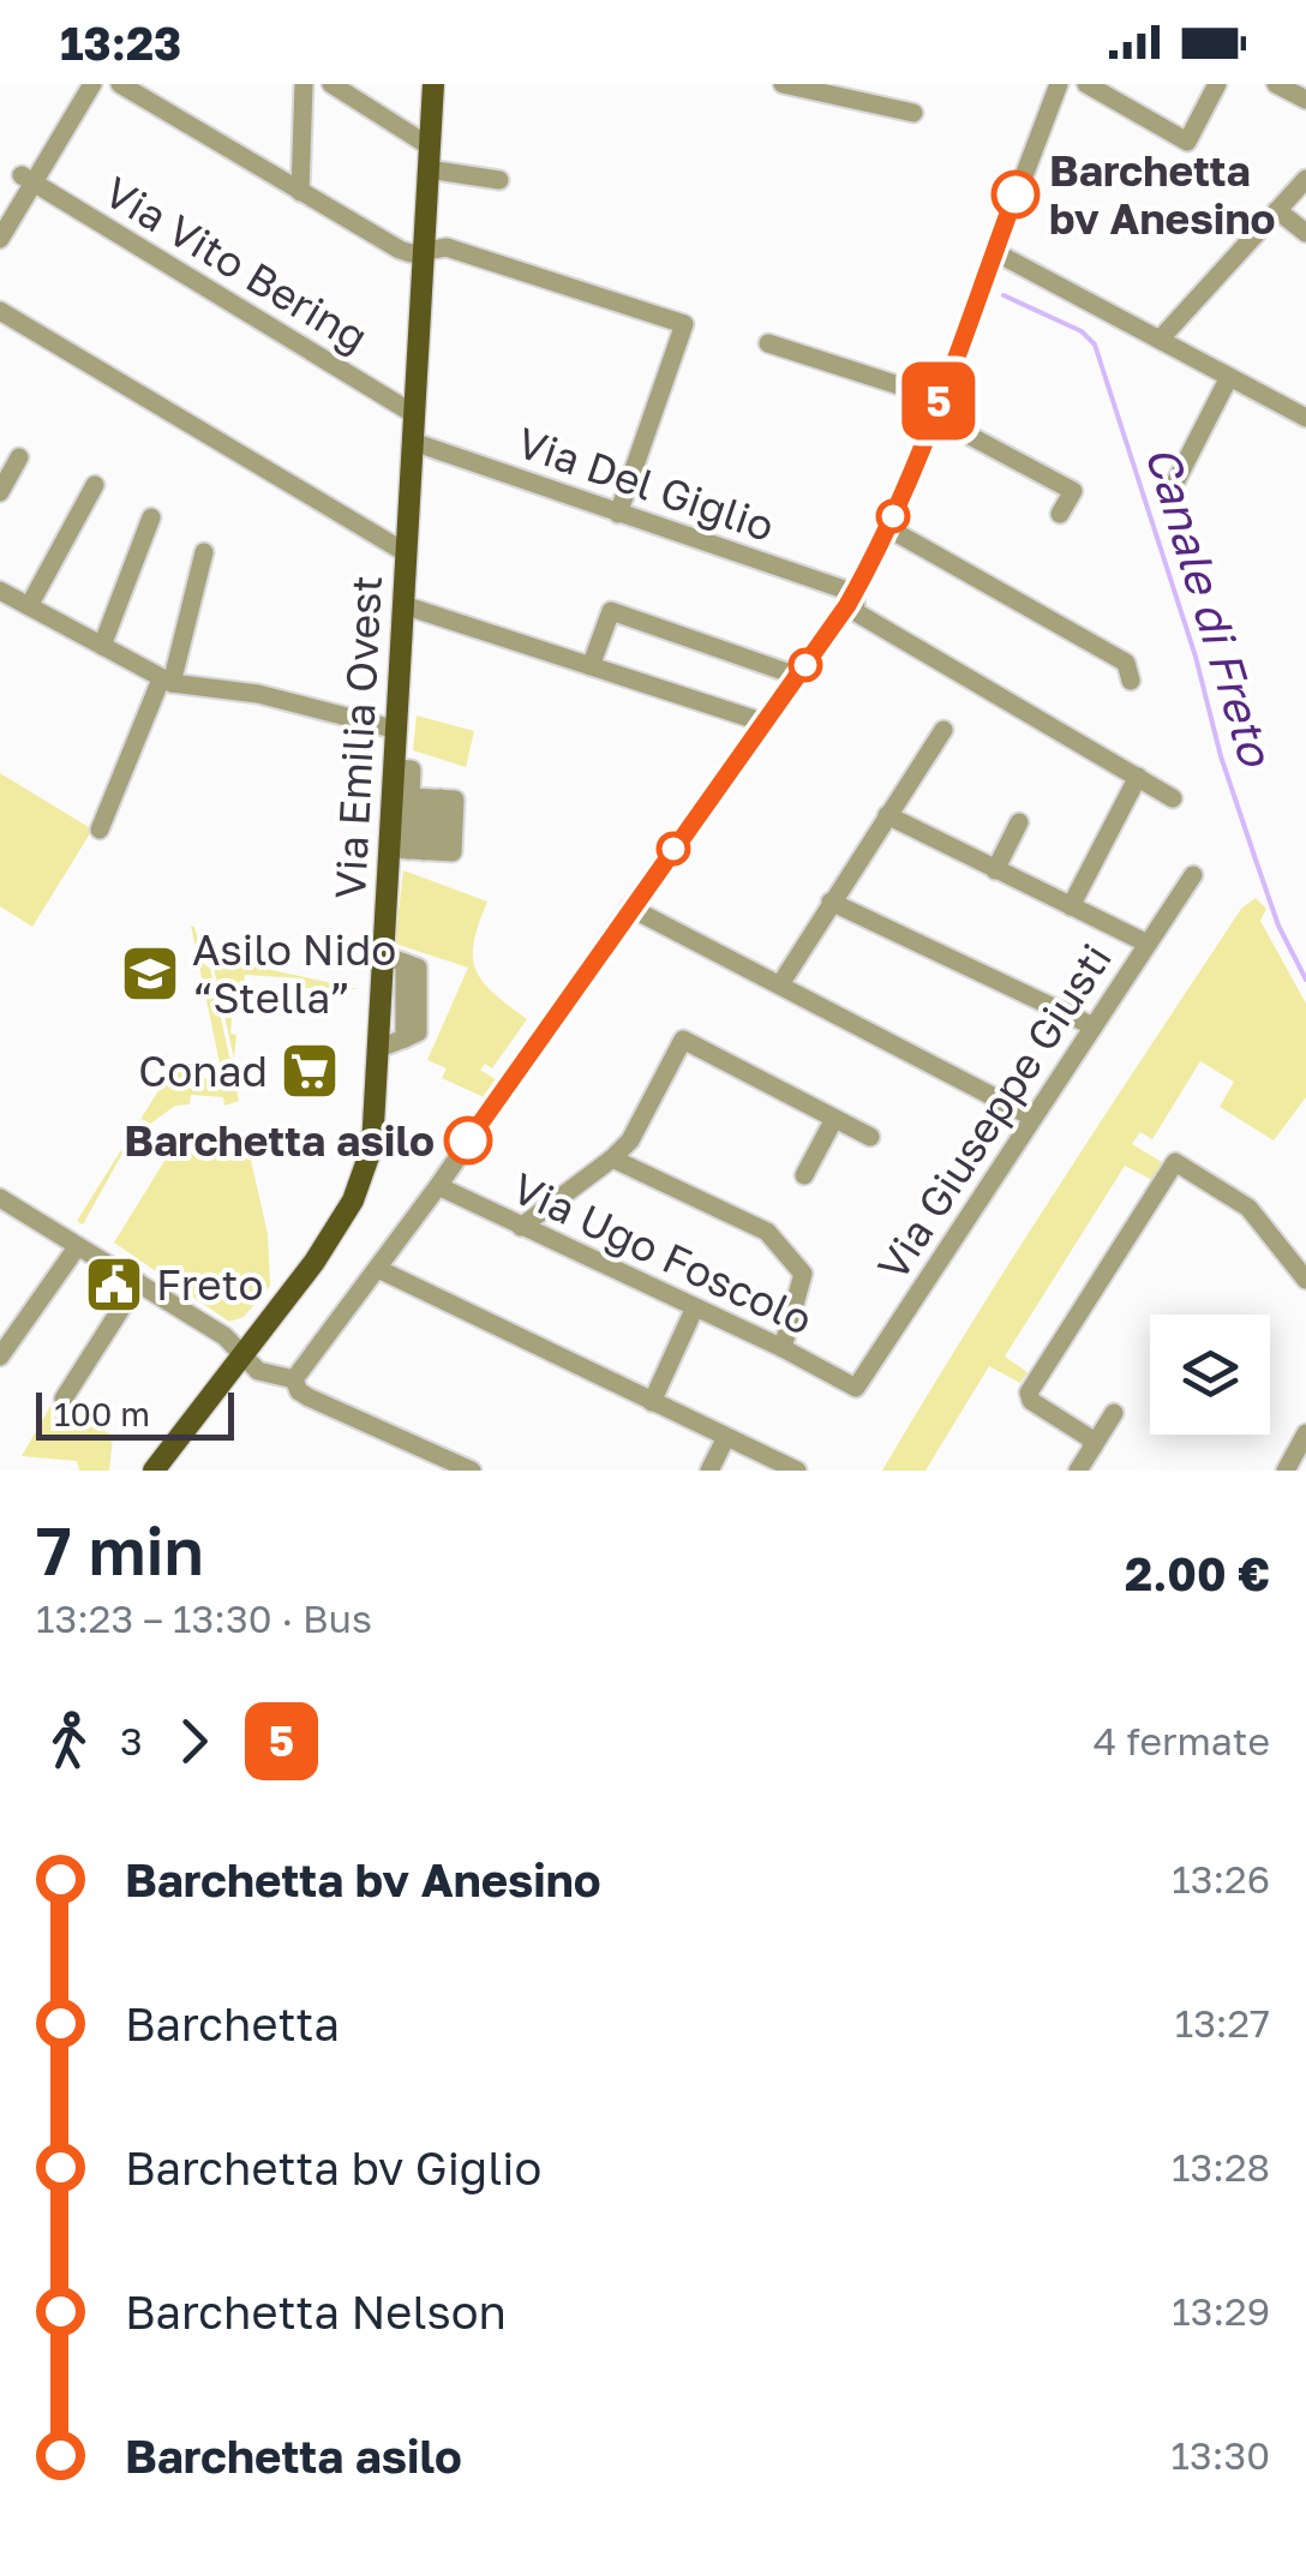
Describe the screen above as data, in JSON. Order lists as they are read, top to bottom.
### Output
{
  "streets": {
    "main road": ["Via Emilia Ovest"],
    "street": [
      "Via Vito Bering",
      "Via Del Giglio",
      "Via Giuseppe Giusti",
      "Via Ugo Foscolo"
    ]
  },
  "crossings": [
    ["Via Vito Bering", "Via Emilia Ovest"],
    ["Via Del Giglio", "Via Emilia Ovest"],
    ["Via Giuseppe Giusti", "Via Ugo Foscolo"]
  ],
  "water": ["Canale di Freto"],
  "places": {
    "other": ["Barchetta bv Anesino", "Barchetta asilo"],
    "school or university": ["Asilo Nido “Stella”"],
    "supermarket": ["Conad"],
    "public building": ["Freto"]
  },
  "lines": ["bus line 5"],
  "scale_bar": "100 m",
  "page": {
    "status": "13:23",
    "on_map": "5",
    "scale": "100 m",
    "heading": ["7 min", "13:23 – 13:30 · Bus", "2.00 €"],
    "legs": ["3", "5", "4 fermate"],
    "list": [
      {
        "name": "Barchetta bv Anesino",
        "value": "13:26"
      },
      {
        "name": "Barchetta",
        "value": "13:27"
      },
      {
        "name": "Barchetta bv Giglio",
        "value": "13:28"
      },
      {
        "name": "Barchetta Nelson",
        "value": "13:29"
      },
      {
        "name": "Barchetta asilo",
        "value": "13:30"
      }
    ]
  }
}
